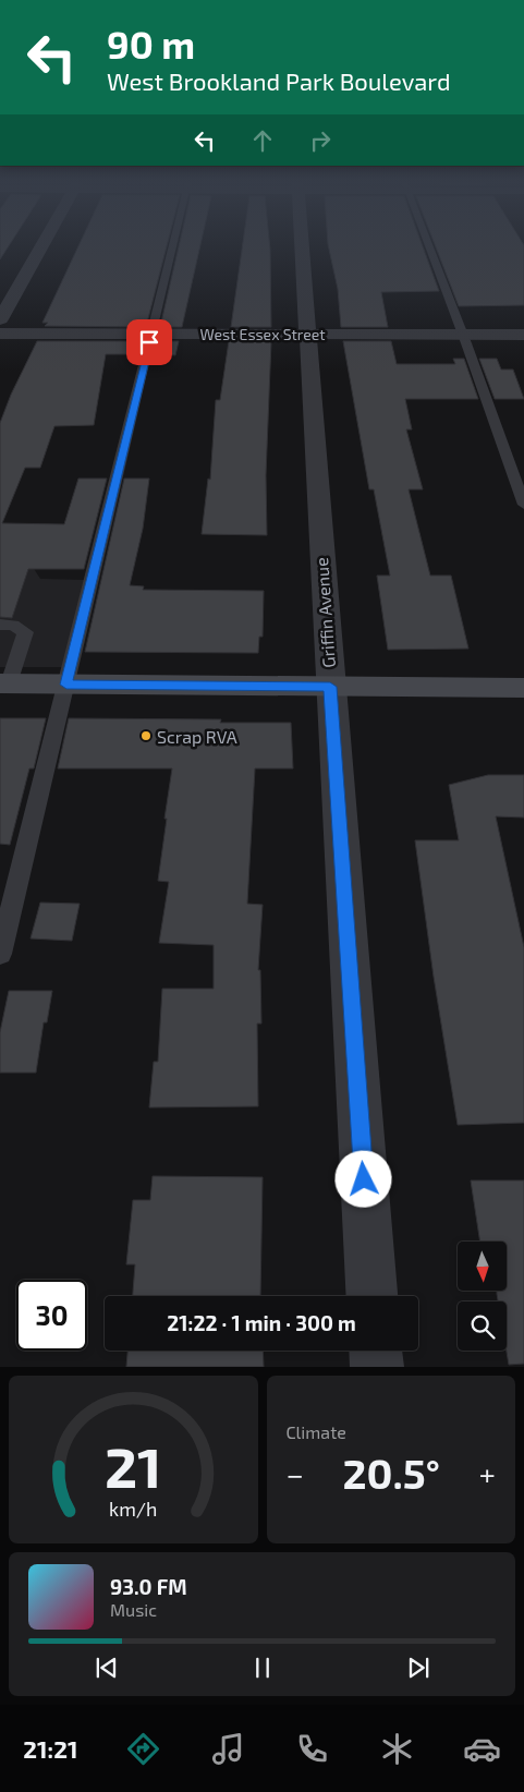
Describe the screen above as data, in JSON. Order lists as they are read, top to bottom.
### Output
{
  "streets": {
    "street": ["West Essex Street", "Griffin Avenue"]
  },
  "crossings": [
    ["West Essex Street", "Griffin Avenue"]
  ],
  "places": ["Scrap RVA"],
  "north": "bottom",
  "page": {
    "turn": ["90 m", "West Brookland Park Boulevard"],
    "limit": "30",
    "trip": "21:22 · 1 min · 300 m",
    "tile": "Climate",
    "heat": ["−", "20.5°", "+"],
    "song": ["93.0 FM", "Music"],
    "tabs": "21:21",
    "gauge": ["21", "km/h"]
  }
}
